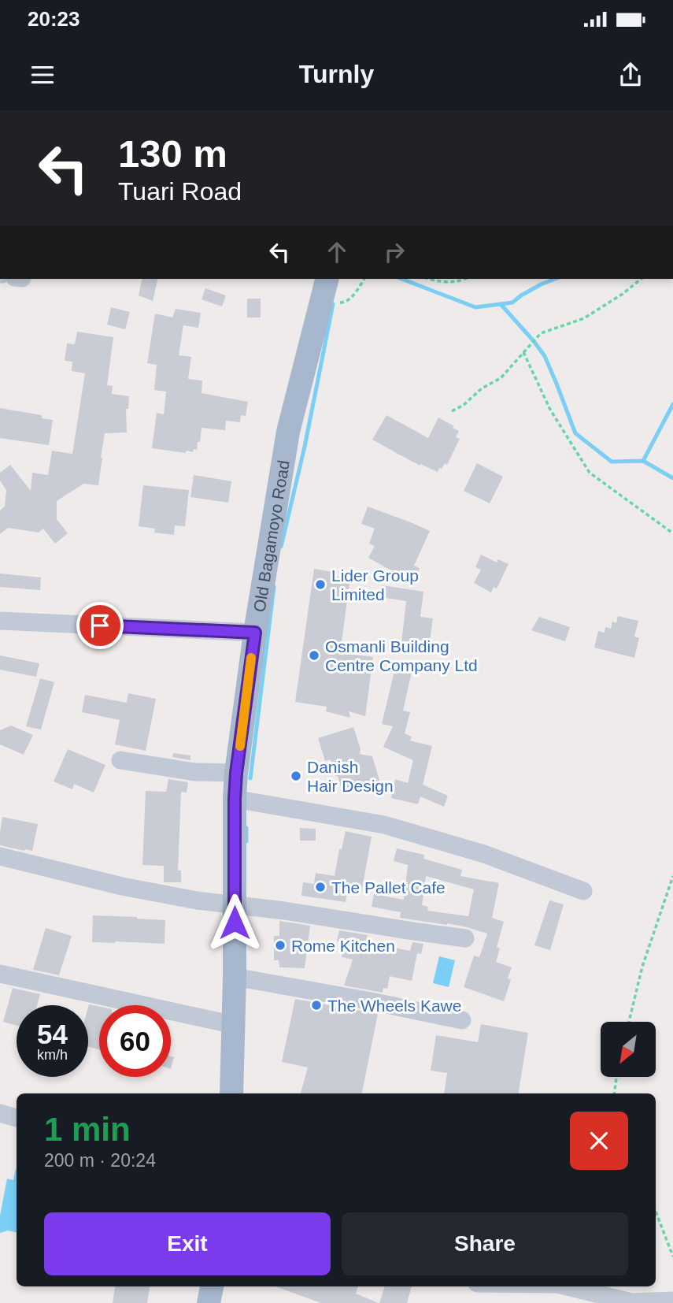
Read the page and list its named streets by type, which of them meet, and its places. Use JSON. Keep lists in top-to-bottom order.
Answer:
{
  "streets": {
    "main road": ["Old Bagamoyo Road"]
  },
  "places": [
    "Lider Group Limited",
    "Osmanli Building Centre Company Ltd",
    "Danish Hair Design",
    "The Pallet Cafe",
    "Rome Kitchen",
    "The Wheels Kawe"
  ],
  "north": "bottom left",
  "page": {
    "status": "20:23",
    "header": "Turnly",
    "turn": ["130 m", "Tuari Road"],
    "speed": "54 km/h",
    "limit": "60",
    "heading": ["1 min", "200 m · 20:24"],
    "buttons": ["Exit", "Share"]
  }
}
